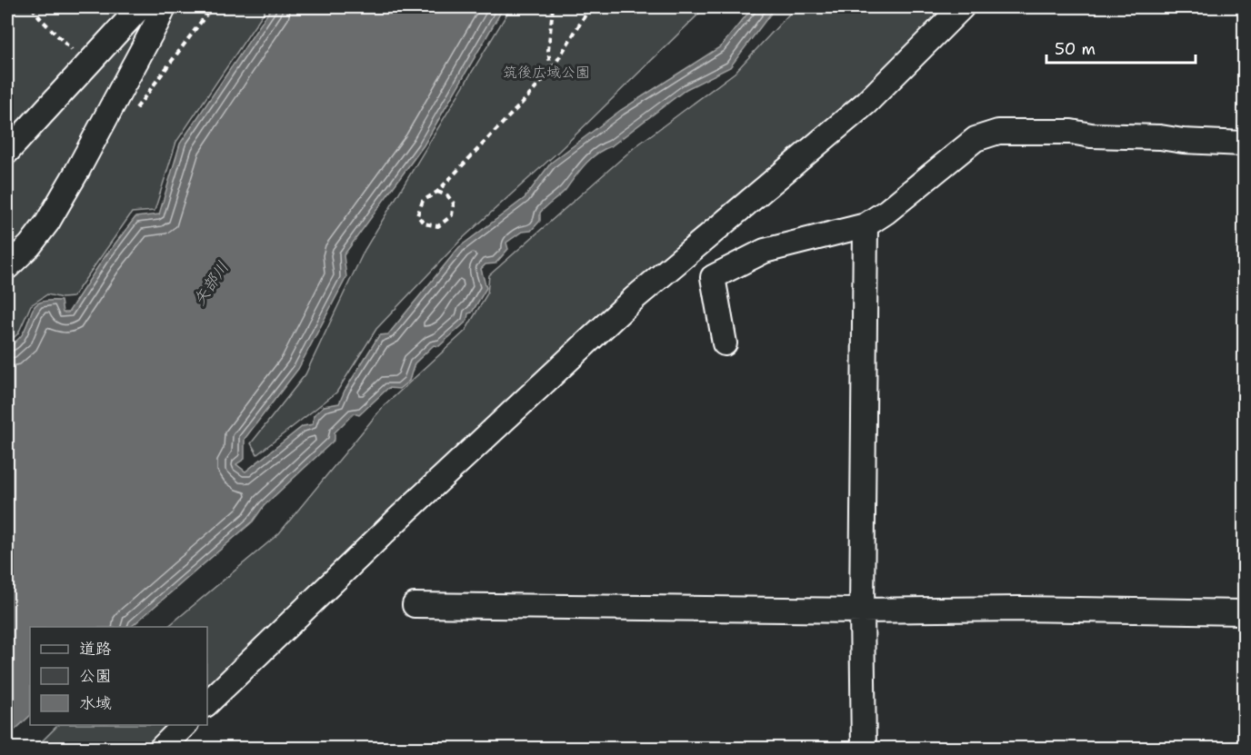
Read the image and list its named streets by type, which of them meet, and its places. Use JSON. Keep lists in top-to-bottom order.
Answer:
{
  "water": ["矢部川"],
  "parks": ["筑後広域公園"],
  "legend": ["道路", "公園", "水域"],
  "scale_bar": "50 m"
}
